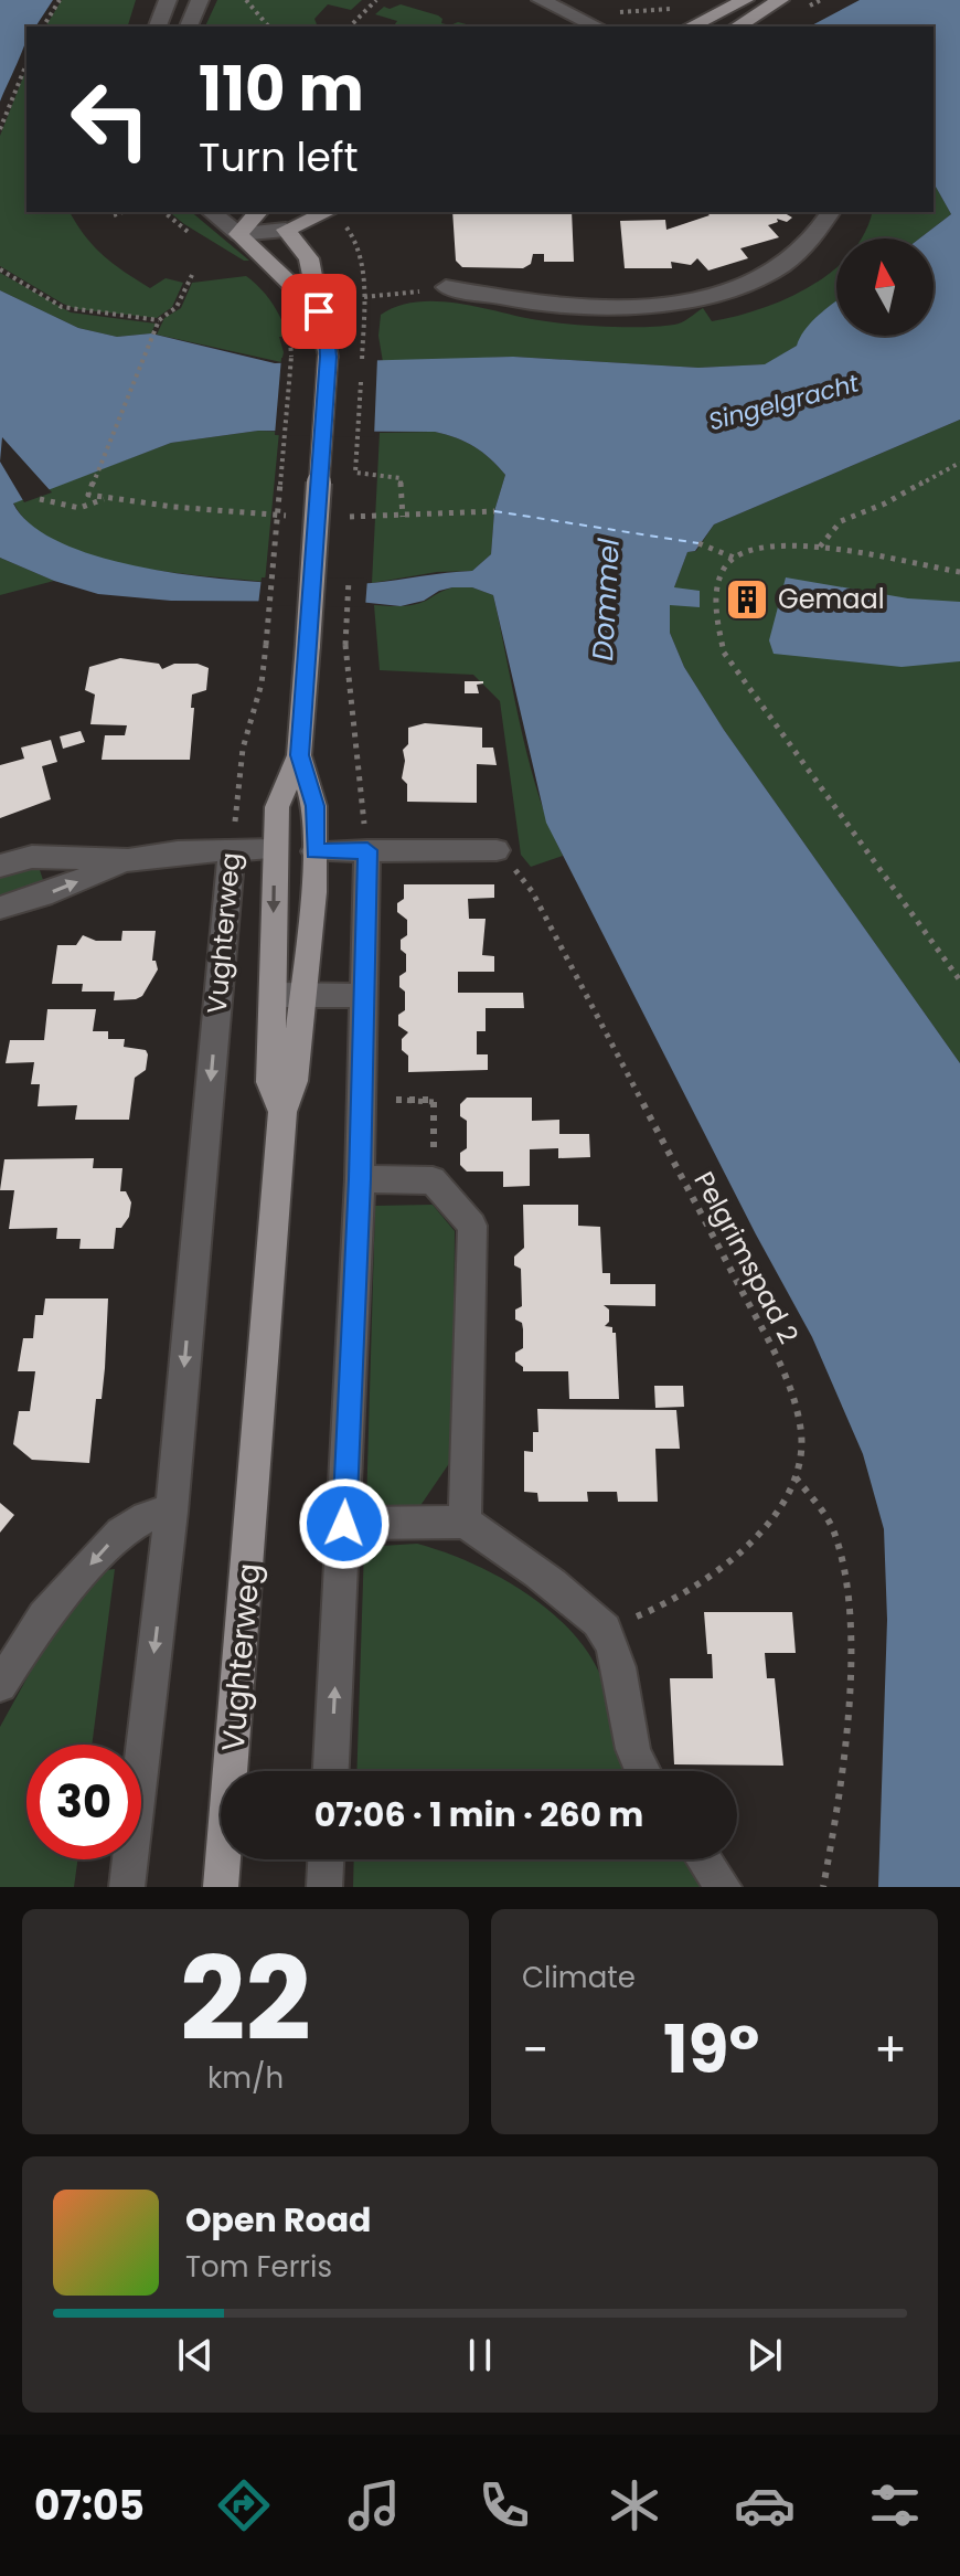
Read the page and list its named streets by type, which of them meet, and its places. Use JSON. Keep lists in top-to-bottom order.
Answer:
{
  "streets": {
    "main road": ["Vughterweg"],
    "path": ["Pelgrimspad 2"]
  },
  "water": ["Singelgracht", "Dommel"],
  "places": {
    "building": ["Gemaal"]
  },
  "north": "top",
  "page": {
    "turn": ["110 m", "Turn left"],
    "limit": "30",
    "trip": "07:06 · 1 min · 260 m",
    "tile": [
      ["22", "km/h"],
      "Climate"
    ],
    "heat": ["−", "19°", "+"],
    "song": ["Open Road", "Tom Ferris"],
    "tabs": "07:05"
  }
}
